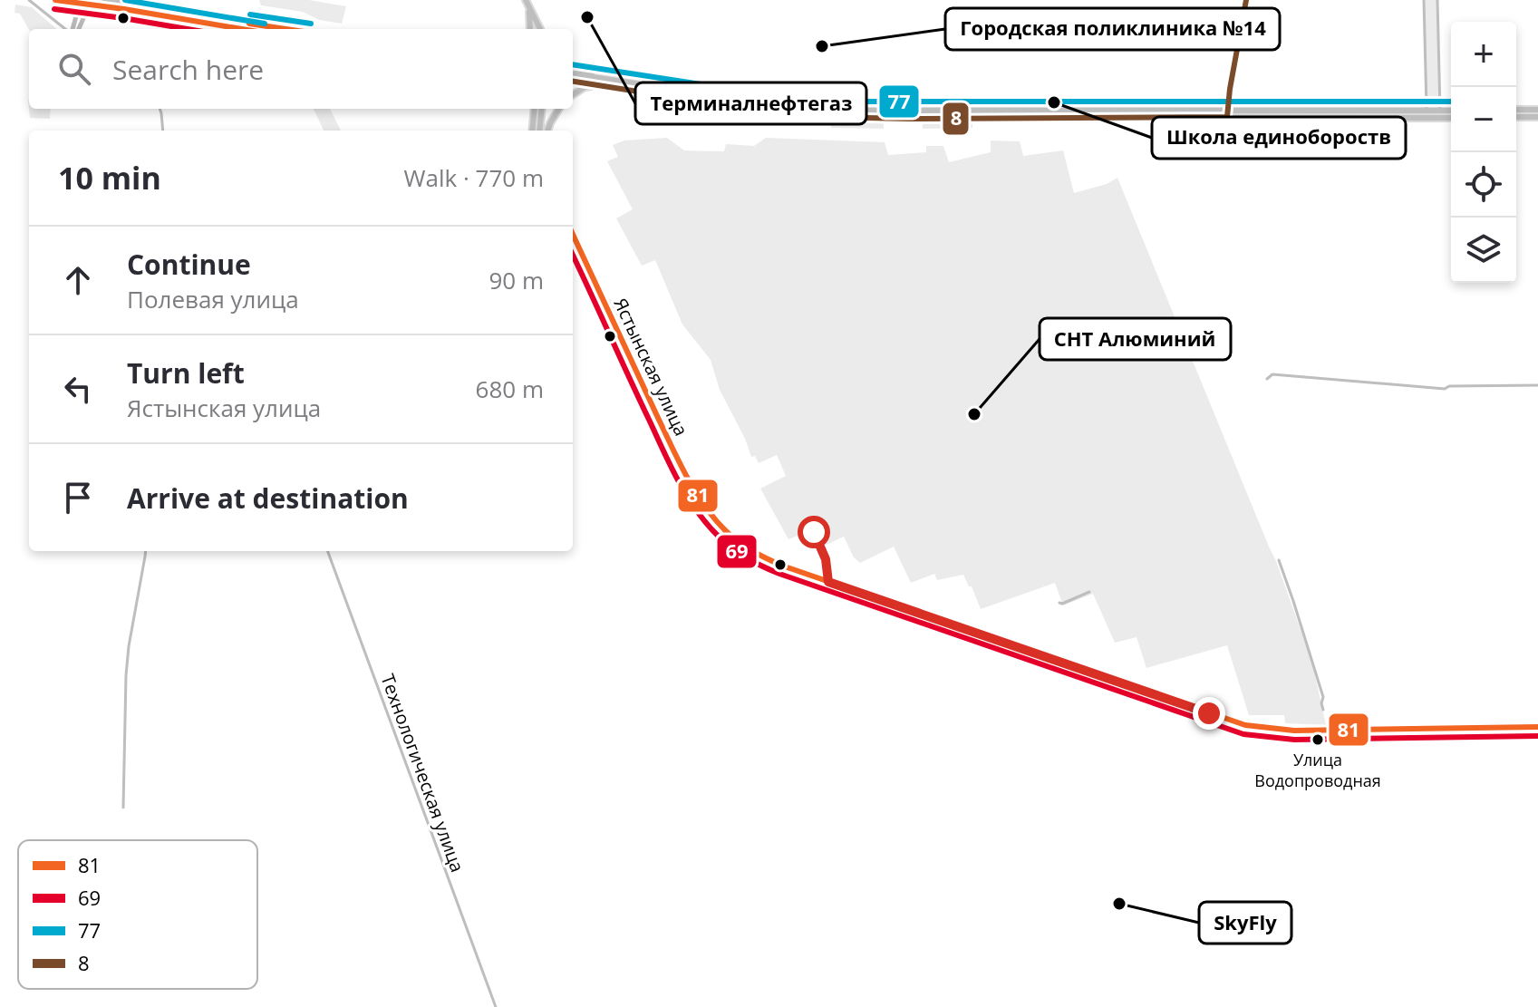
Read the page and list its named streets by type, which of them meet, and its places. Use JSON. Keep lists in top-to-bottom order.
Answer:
{
  "streets": {
    "main road": ["Ястынская улица"],
    "street": ["Технологическая улица"]
  },
  "places": [
    "Терминалнефтегаз",
    "Городская поликлиника №14",
    "Школа единобороств",
    "СНТ Алюминий",
    "Улица Водопроводная",
    "SkyFly"
  ],
  "lines": [
    "transit line 81",
    "transit line 77",
    "transit line 8",
    "transit line 69"
  ],
  "legend": [
    "81",
    "69",
    "77",
    "8"
  ],
  "page": {
    "map_buttons": ["+", "−"],
    "search": "Search here",
    "heading": ["10 min", "Walk · 770 m"],
    "list": [
      ["Continue", "Полевая улица", "90 m"],
      ["Turn left", "Ястынская улица", "680 m"],
      "Arrive at destination"
    ]
  }
}
